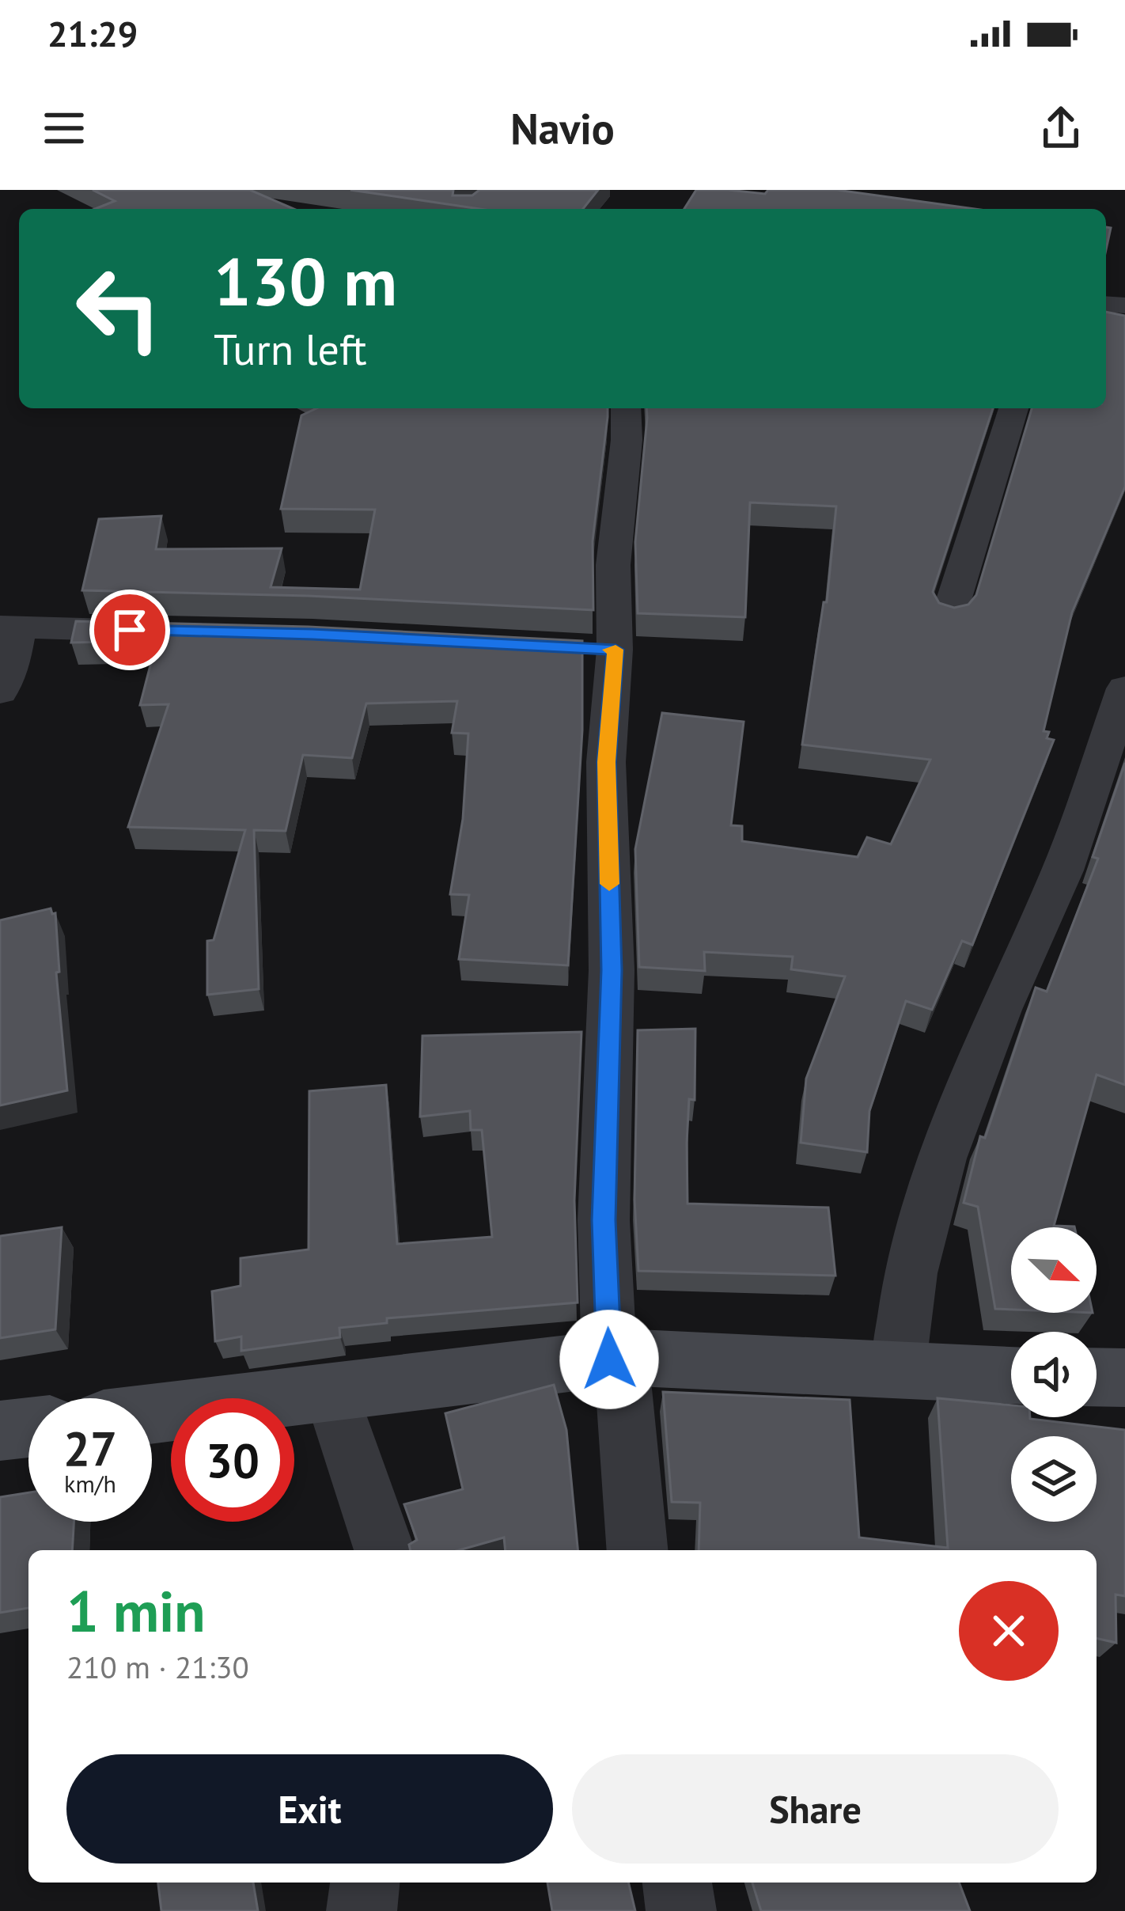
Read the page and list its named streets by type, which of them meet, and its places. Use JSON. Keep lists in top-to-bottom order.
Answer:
{
  "north": "bottom right",
  "page": {
    "status": "21:29",
    "header": "Navio",
    "turn": ["130 m", "Turn left"],
    "speed": "27 km/h",
    "limit": "30",
    "heading": ["1 min", "210 m · 21:30"],
    "buttons": ["Exit", "Share"]
  }
}
